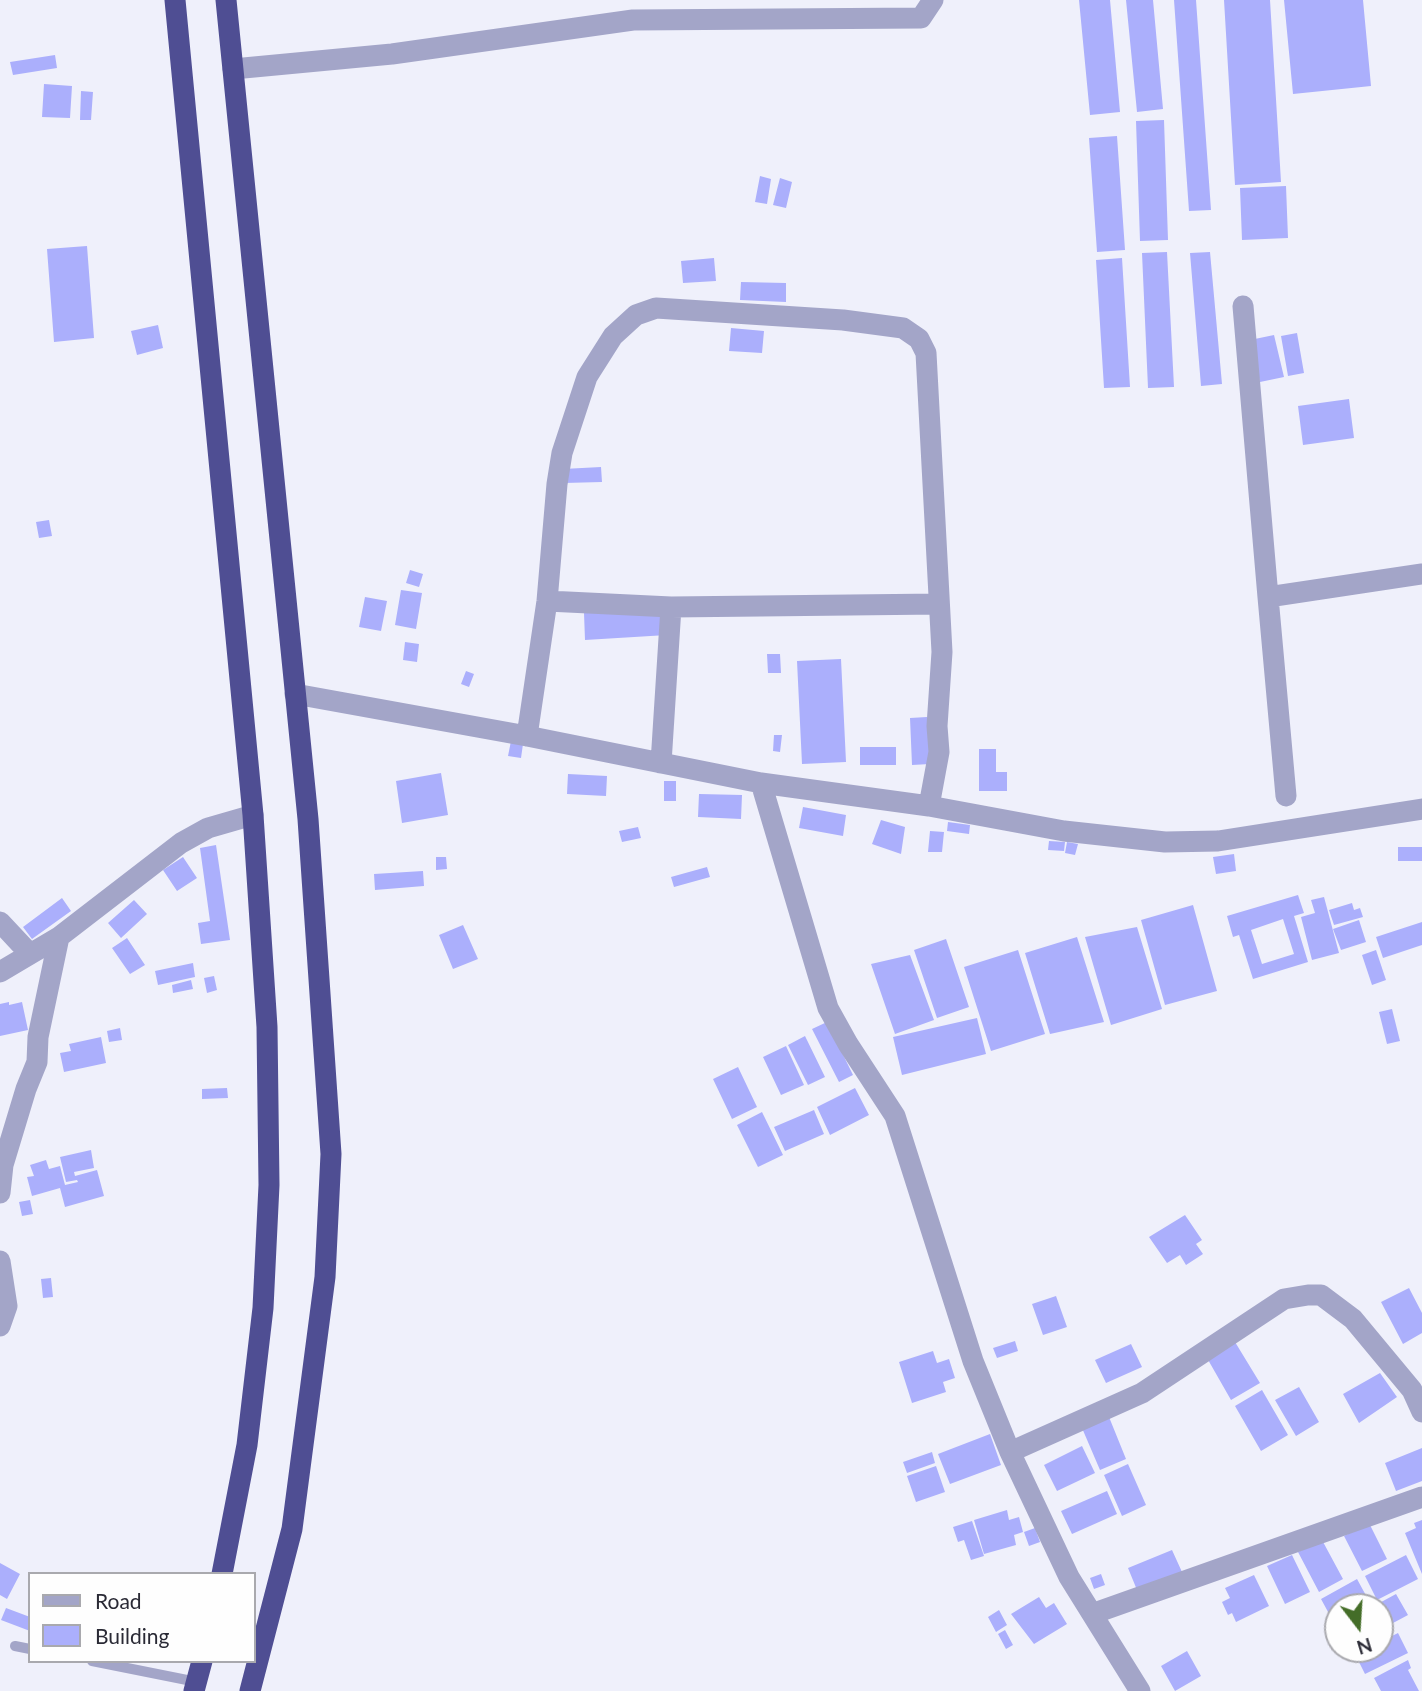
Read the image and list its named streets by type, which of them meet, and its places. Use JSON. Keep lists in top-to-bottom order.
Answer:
{
  "legend": ["Road", "Building"],
  "north": "bottom"
}
